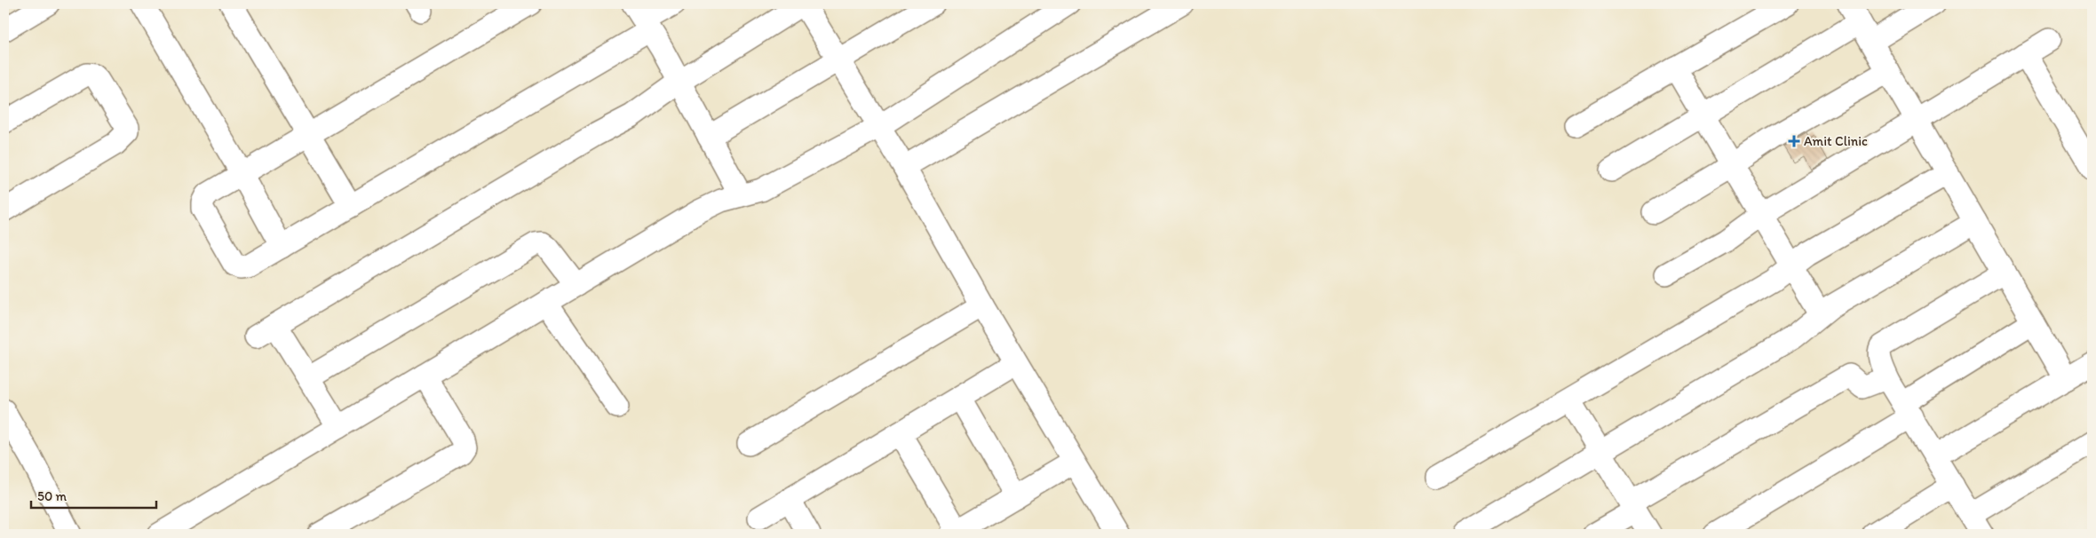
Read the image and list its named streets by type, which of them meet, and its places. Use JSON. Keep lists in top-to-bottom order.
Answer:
{
  "places": {
    "health": ["Amit Clinic"]
  },
  "scale_bar": "50 m"
}
